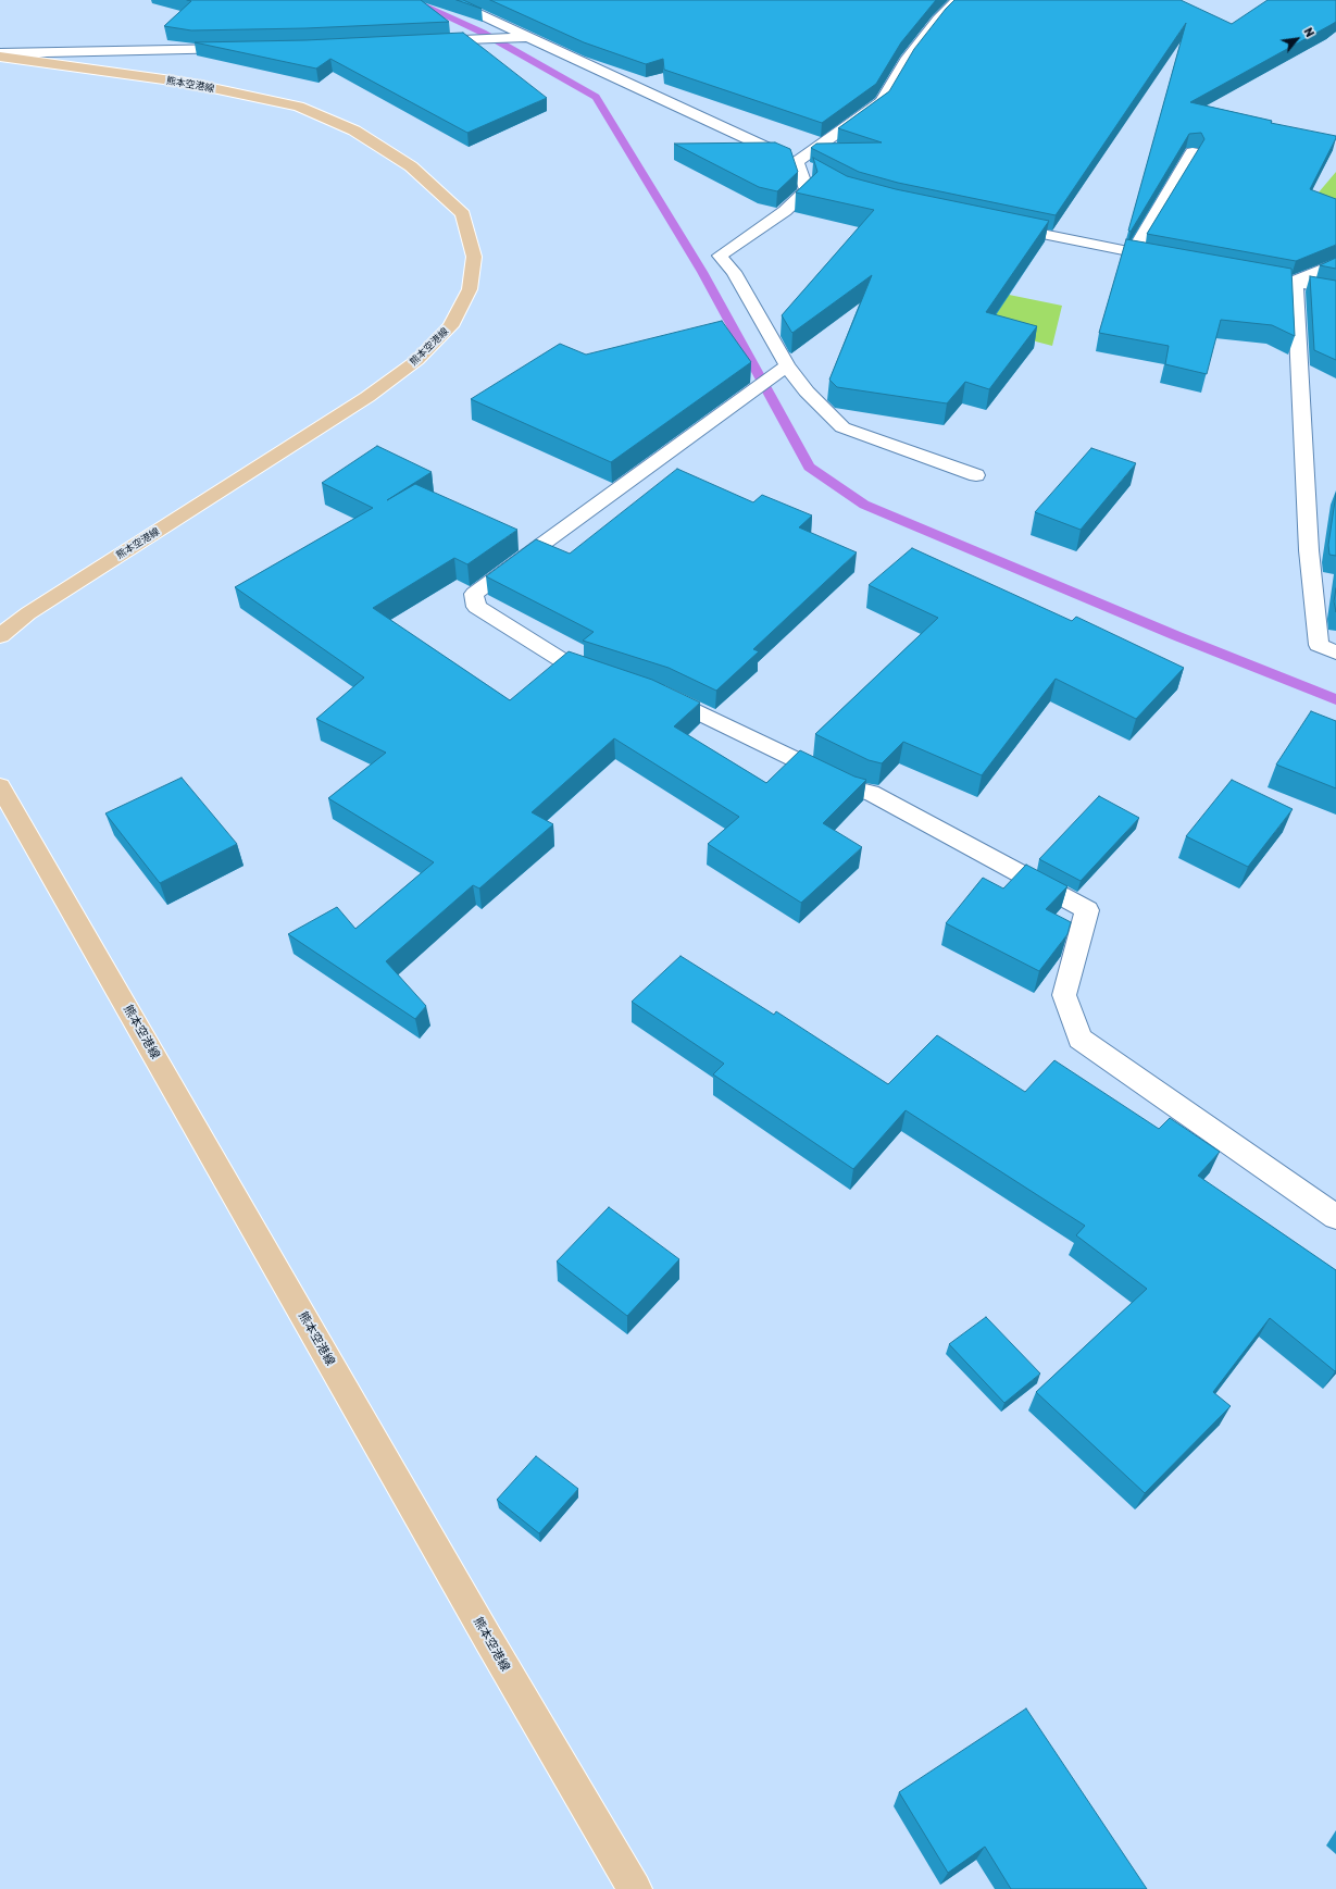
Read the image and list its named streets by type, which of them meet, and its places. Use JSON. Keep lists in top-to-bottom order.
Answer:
{
  "streets": {
    "main road": ["熊本空港線"]
  },
  "north": "top right"
}
